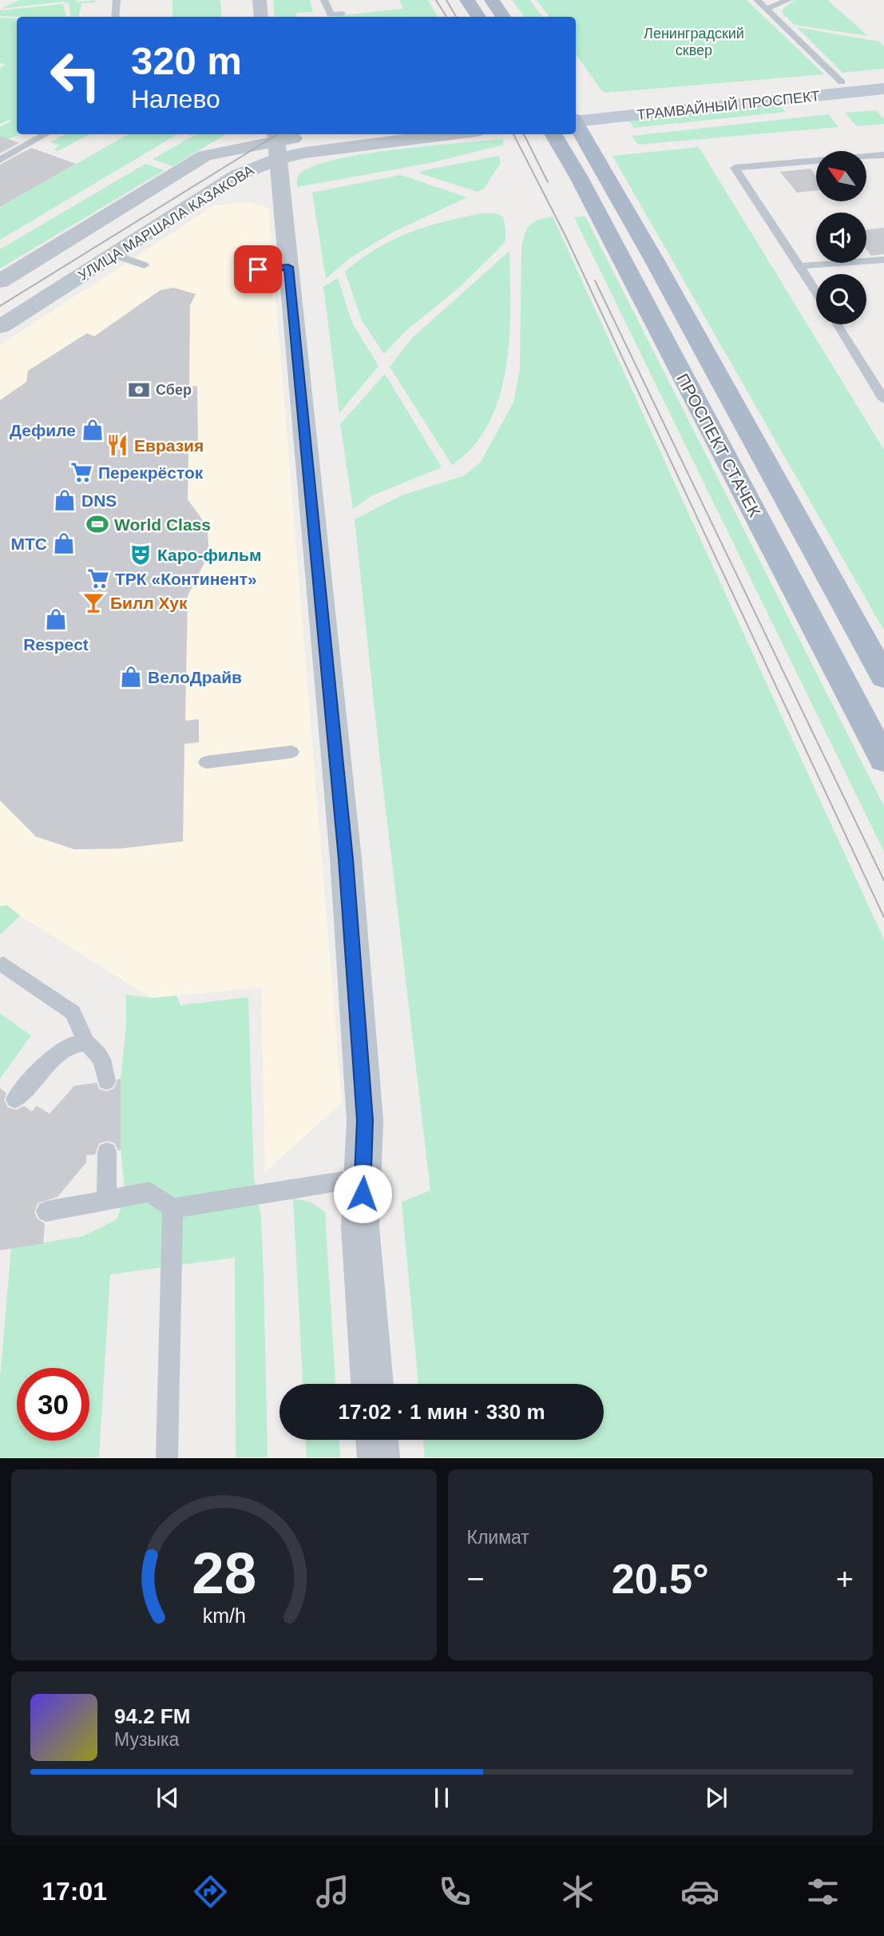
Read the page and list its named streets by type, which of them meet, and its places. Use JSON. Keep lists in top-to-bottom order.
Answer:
{
  "streets": {
    "main road": ["ТРАМВАЙНЫЙ ПРОСПЕКТ", "ПРОСПЕКТ СТАЧЕК"],
    "street": ["УЛИЦА МАРШАЛА КАЗАКОВА"]
  },
  "parks": ["Ленинградский сквер"],
  "places": {
    "bank": ["Сбер"],
    "shop": [
      "Дефиле",
      "DNS",
      "МТС",
      "Respect",
      "ВелоДрайв"
    ],
    "restaurant": ["Евразия"],
    "supermarket": ["Перекрёсток", "ТРК «Континент»"],
    "sports": ["World Class"],
    "theatre": ["Каро-фильм"],
    "bar": ["Билл Хук"]
  },
  "north": "top left",
  "page": {
    "turn": ["320 m", "Налево"],
    "limit": "30",
    "trip": "17:02 · 1 мин · 330 m",
    "tile": "Климат",
    "heat": ["−", "20.5°", "+"],
    "song": ["94.2 FM", "Музыка"],
    "tabs": "17:01",
    "gauge": ["28", "km/h"]
  }
}
